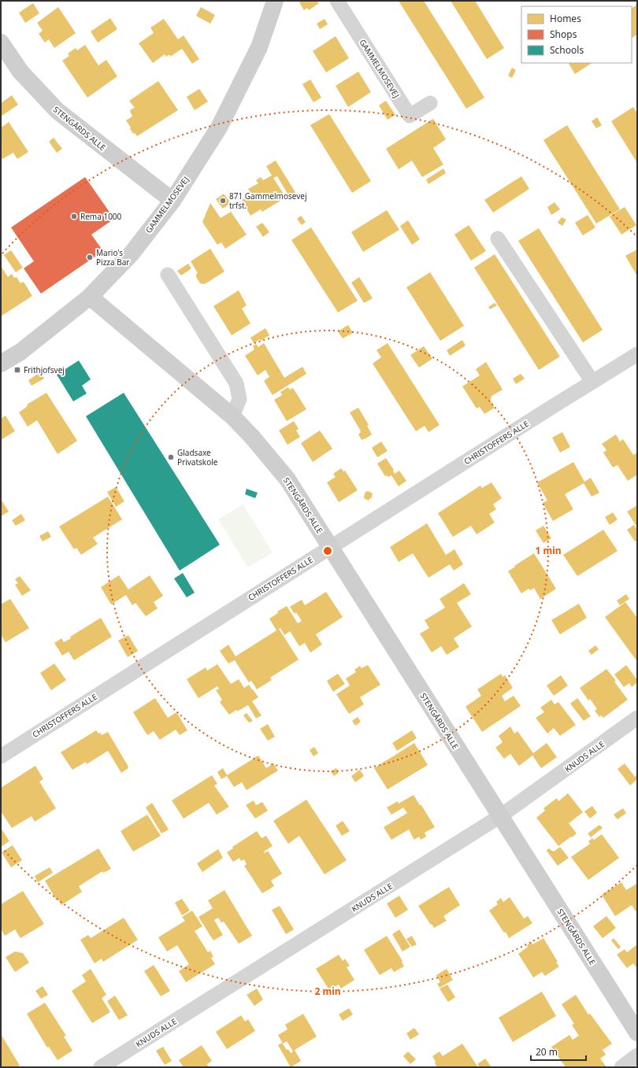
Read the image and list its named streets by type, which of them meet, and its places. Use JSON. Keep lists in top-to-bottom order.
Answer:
{
  "streets": {
    "street": [
      "GAMMELMOSEVEJ",
      "STENGÅRDS ALLE",
      "CHRISTOFFERS ALLE",
      "KNUDS ALLE"
    ]
  },
  "crossings": [
    ["GAMMELMOSEVEJ", "STENGÅRDS ALLE"],
    ["STENGÅRDS ALLE", "CHRISTOFFERS ALLE"],
    ["STENGÅRDS ALLE", "KNUDS ALLE"]
  ],
  "places": {
    "other": [
      "871 Gammelmosevej trfst.",
      "Rema 1000",
      "Mario's Pizza Bar",
      "Gladsaxe Privatskole"
    ],
    "transit": ["Frithjofsvej"]
  },
  "legend": ["Homes", "Shops", "Schools"],
  "scale_bar": "20 m",
  "rings": ["1 min", "2 min"]
}
